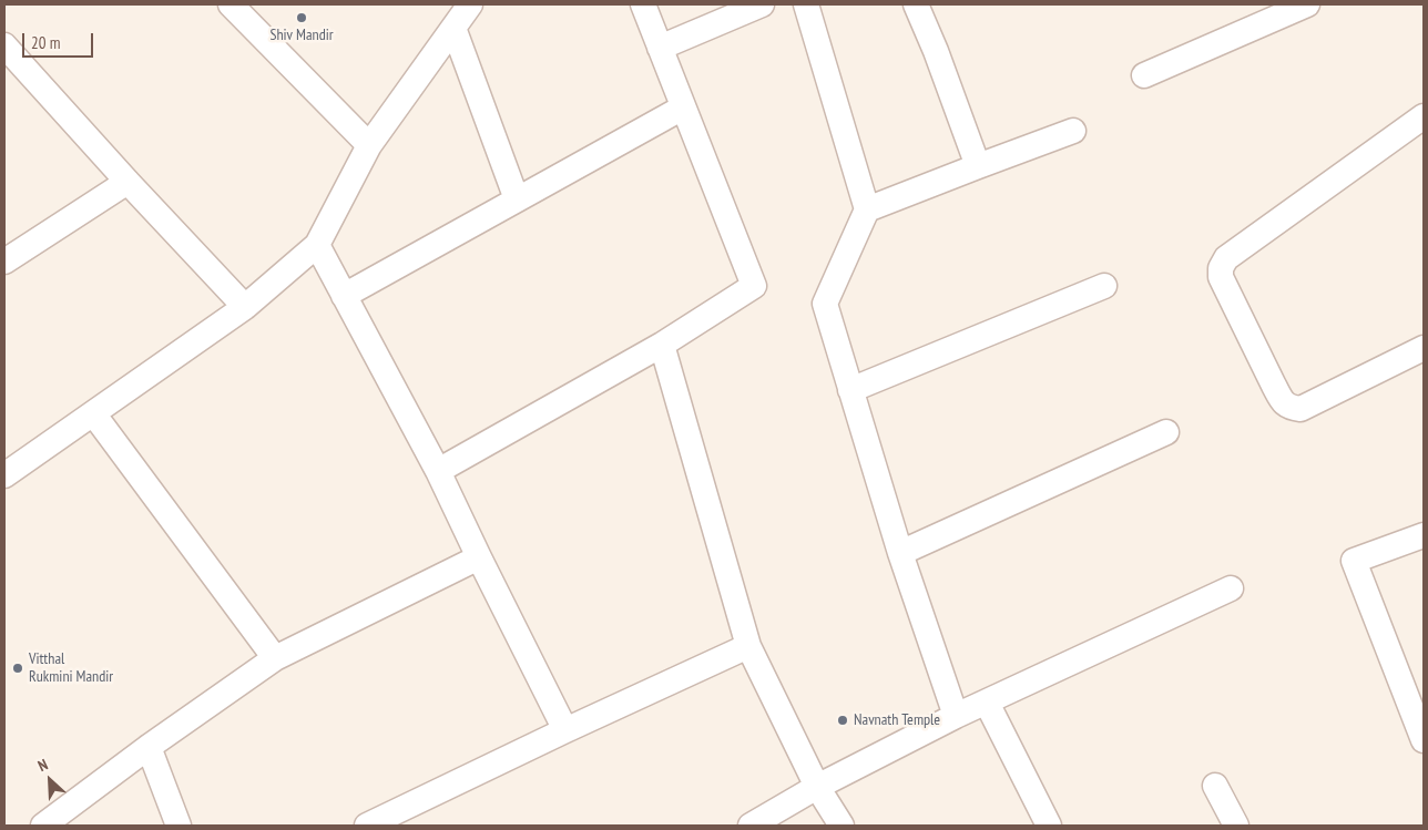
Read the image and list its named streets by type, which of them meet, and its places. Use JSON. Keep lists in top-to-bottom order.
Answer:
{
  "places": ["Shiv Mandir", "Vitthal Rukmini Mandir", "Navnath Temple"],
  "scale_bar": "20 m",
  "north": "top left"
}
